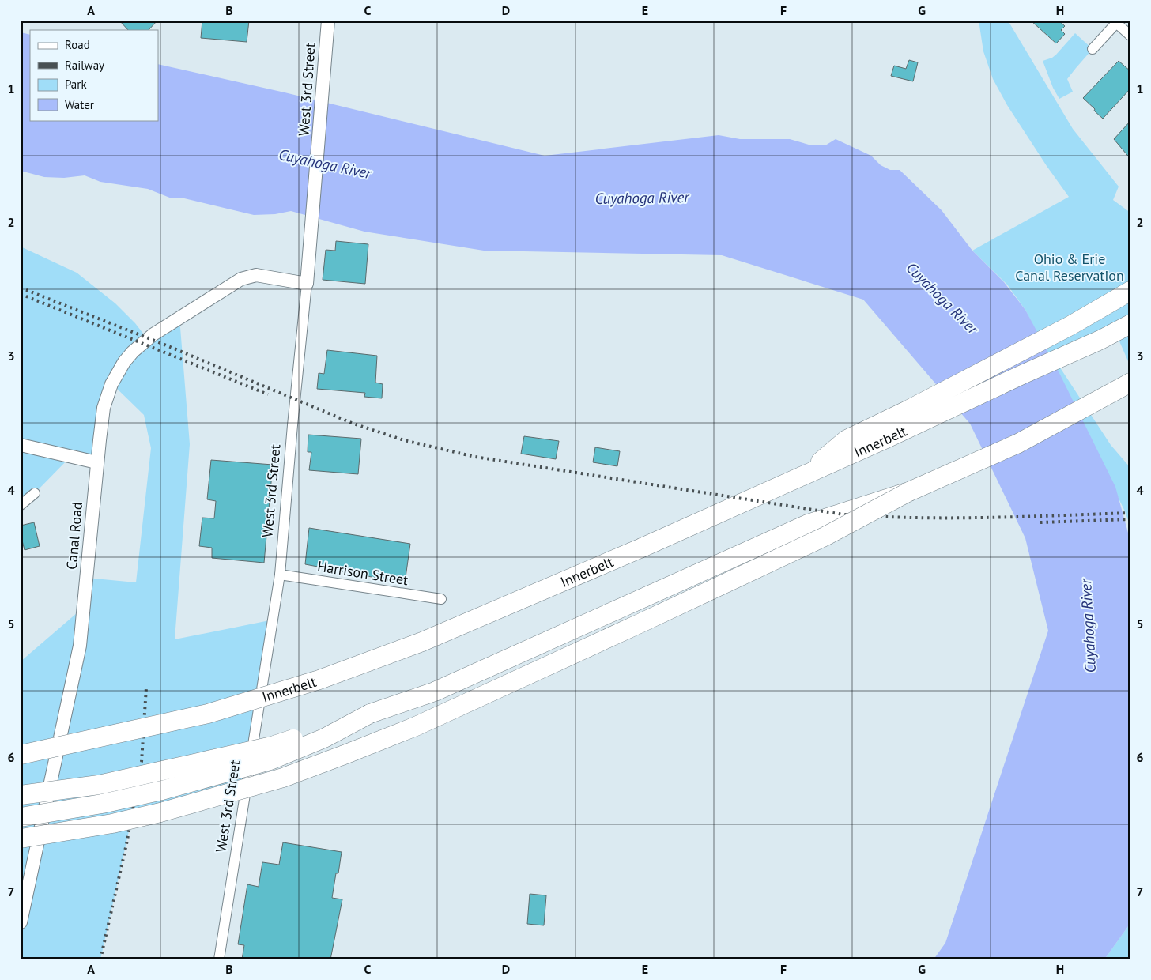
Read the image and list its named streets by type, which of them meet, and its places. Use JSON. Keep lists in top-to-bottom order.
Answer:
{
  "streets": {
    "highway": ["Innerbelt"],
    "street": ["West 3rd Street", "Canal Road", "Harrison Street"]
  },
  "crossings": [
    ["West 3rd Street", "Canal Road"],
    ["West 3rd Street", "Harrison Street"]
  ],
  "water": ["Cuyahoga River"],
  "parks": ["Ohio & Erie Canal Reservation"],
  "legend": [
    "Road",
    "Railway",
    "Park",
    "Water"
  ],
  "grid": {
    "columns": [
      "A",
      "B",
      "C",
      "D",
      "E",
      "F",
      "G",
      "H"
    ],
    "rows": [
      "1",
      "2",
      "3",
      "4",
      "5",
      "6",
      "7"
    ]
  }
}
